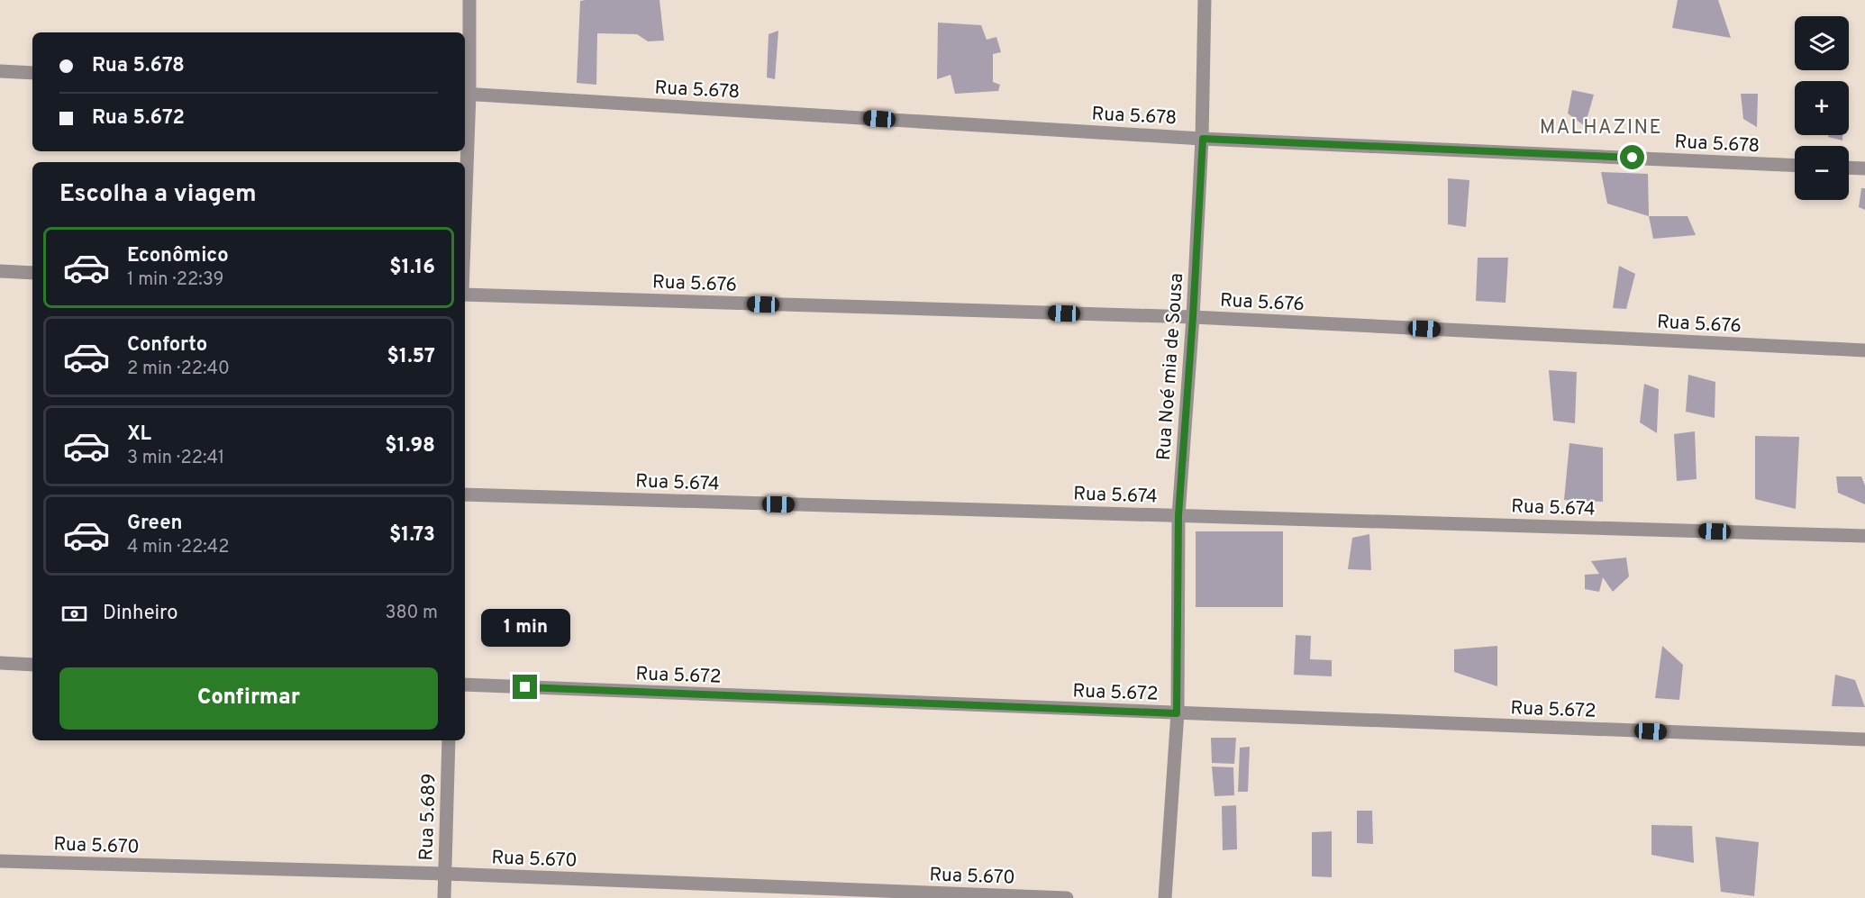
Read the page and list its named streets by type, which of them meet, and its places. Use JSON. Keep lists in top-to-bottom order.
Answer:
{
  "streets": {
    "street": [
      "Rua 5.678",
      "Rua 5.676",
      "Rua Noé mia de Sousa",
      "Rua 5.674",
      "Rua 5.672",
      "Rua 5.689",
      "Rua 5.670"
    ]
  },
  "crossings": [
    ["Rua 5.678", "Rua Noé mia de Sousa"],
    ["Rua 5.676", "Rua Noé mia de Sousa"],
    ["Rua Noé mia de Sousa", "Rua 5.674"],
    ["Rua Noé mia de Sousa", "Rua 5.672"],
    ["Rua 5.689", "Rua 5.670"]
  ],
  "districts": ["MALHAZINE"],
  "page": {
    "map_buttons": ["+", "−"],
    "banner": ["Rua 5.678", "Rua 5.672"],
    "heading": "Escolha a viagem",
    "list": [
      {
        "name": "Econômico",
        "note": "1 min · 22:39",
        "value": "$1.16"
      },
      {
        "name": "Conforto",
        "note": "2 min · 22:40",
        "value": "$1.57"
      },
      {
        "name": "XL",
        "note": "3 min · 22:41",
        "value": "$1.98"
      },
      {
        "name": "Green",
        "note": "4 min · 22:42",
        "value": "$1.73"
      }
    ],
    "pay": ["Dinheiro", "380 m"],
    "bubble": "1 min",
    "buttons": "Confirmar"
  }
}
